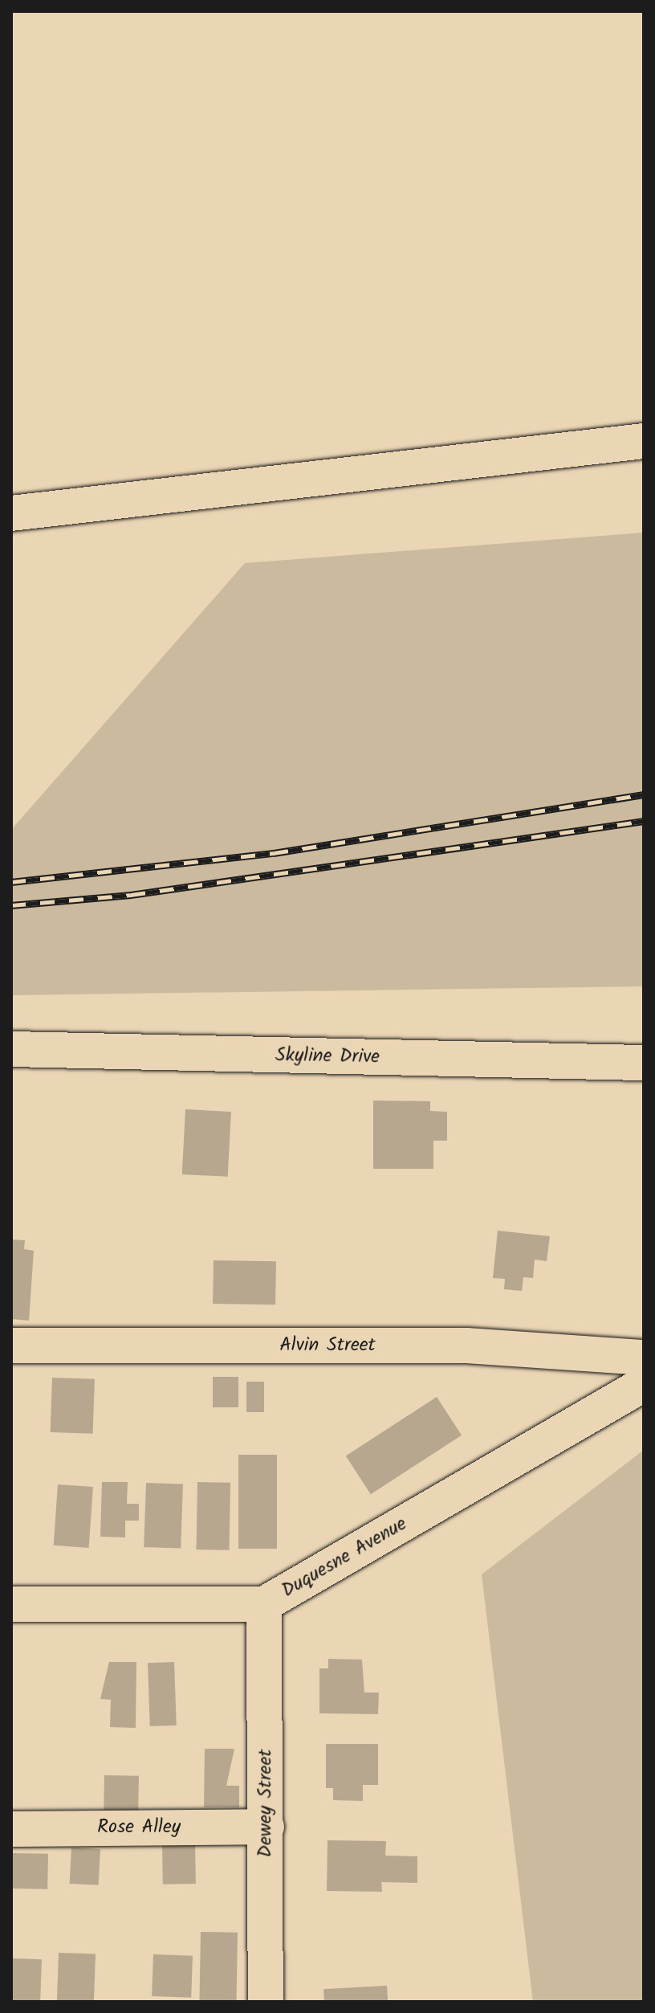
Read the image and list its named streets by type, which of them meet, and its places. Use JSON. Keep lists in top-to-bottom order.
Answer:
{
  "streets": {
    "street": [
      "Skyline Drive",
      "Alvin Street",
      "Duquesne Avenue",
      "Dewey Street",
      "Rose Alley"
    ]
  },
  "crossings": [
    ["Duquesne Avenue", "Dewey Street"],
    ["Dewey Street", "Rose Alley"]
  ]
}
